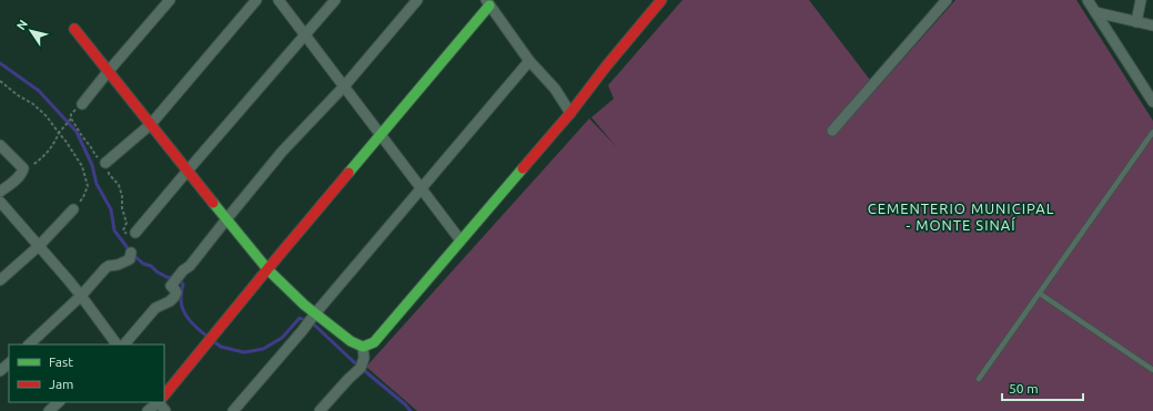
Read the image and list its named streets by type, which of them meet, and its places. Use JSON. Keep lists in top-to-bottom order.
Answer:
{
  "districts": ["CEMENTERIO MUNICIPAL - MONTE SINAÍ"],
  "legend": ["Fast", "Jam"],
  "scale_bar": "50 m",
  "north": "top left"
}
